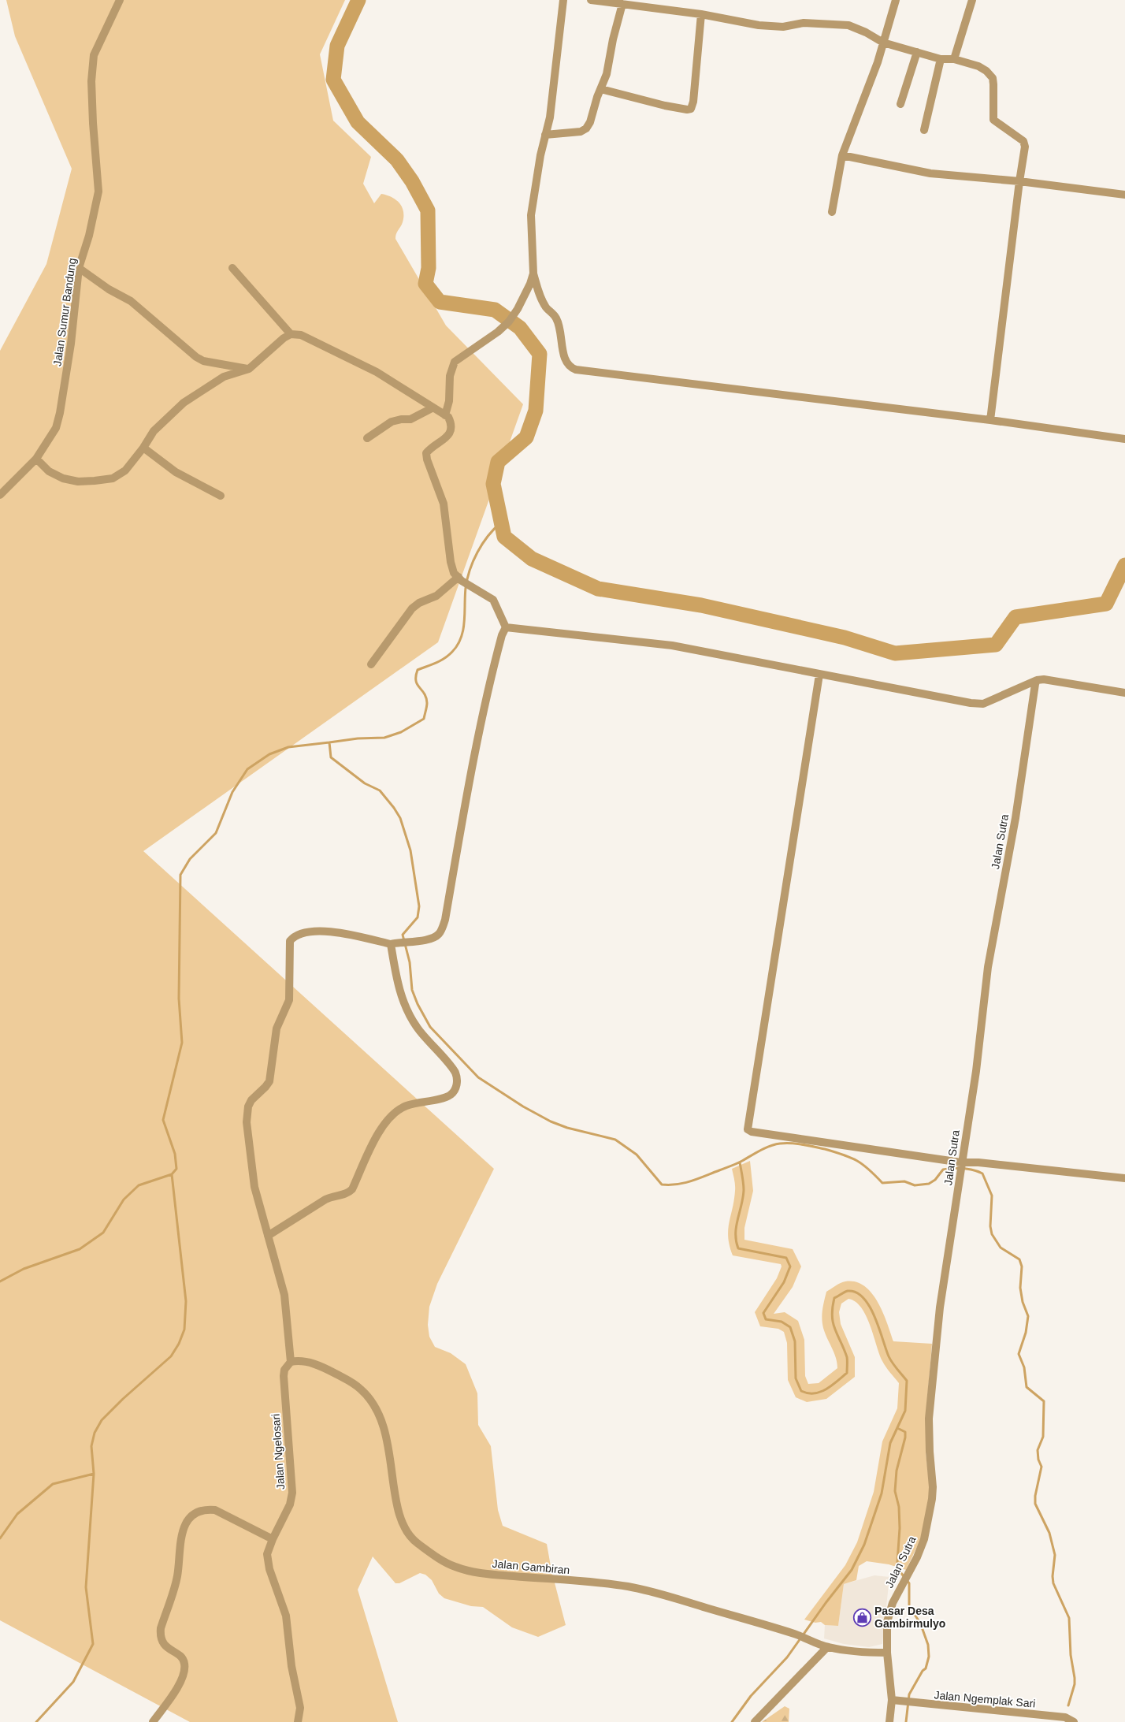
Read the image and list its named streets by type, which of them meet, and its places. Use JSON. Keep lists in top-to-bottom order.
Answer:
{
  "streets": {
    "street": [
      "Jalan Sumur Bandung",
      "Jalan Sutra",
      "Jalan Ngelosari",
      "Jalan Gambiran",
      "Jalan Ngemplak Sari"
    ]
  },
  "crossings": [
    ["Jalan Sutra", "Jalan Gambiran"],
    ["Jalan Sutra", "Jalan Ngemplak Sari"],
    ["Jalan Ngelosari", "Jalan Gambiran"]
  ],
  "places": {
    "shop": ["Pasar Desa Gambirmulyo"]
  }
}
